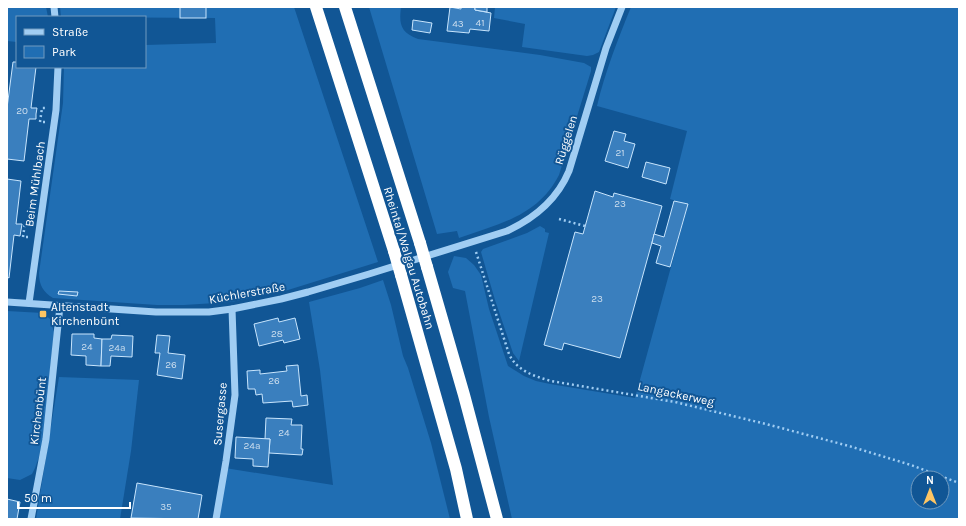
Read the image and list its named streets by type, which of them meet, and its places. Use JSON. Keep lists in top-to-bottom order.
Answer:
{
  "streets": {
    "highway": ["Rheintal/Walgau Autobahn"],
    "street": [
      "Rüggelen",
      "Beim Mühlbach",
      "Küchlerstraße",
      "Kirchenbünt",
      "Susergasse"
    ],
    "path": ["Langackerweg"]
  },
  "crossings": [
    ["Rüggelen", "Küchlerstraße"],
    ["Beim Mühlbach", "Küchlerstraße"],
    ["Küchlerstraße", "Langackerweg"],
    ["Küchlerstraße", "Kirchenbünt"],
    ["Küchlerstraße", "Susergasse"]
  ],
  "places": {
    "transit": ["Altenstadt Kirchenbünt"]
  },
  "house_numbers": [
    "41",
    "43",
    "20",
    "21",
    "23",
    "23",
    "28",
    "24",
    "24a",
    "26",
    "26",
    "24",
    "24a",
    "35"
  ],
  "legend": ["Straße", "Park"],
  "scale_bar": "50 m",
  "north": "top"
}
